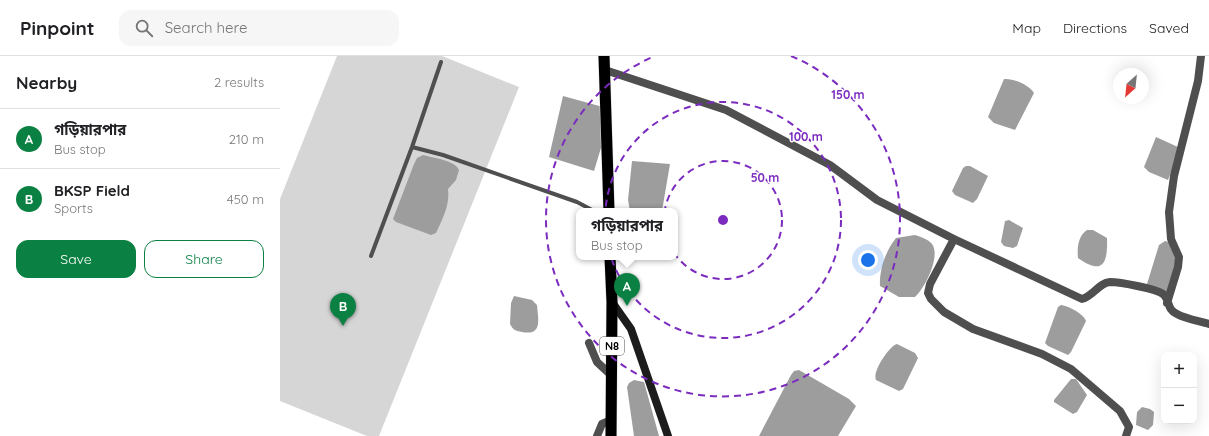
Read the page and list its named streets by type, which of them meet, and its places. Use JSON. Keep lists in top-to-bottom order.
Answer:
{
  "streets": {
    "highway": ["N8"]
  },
  "north": "bottom left",
  "page": {
    "header": "Pinpoint",
    "search": "Search here",
    "nav": ["Map", "Directions", "Saved"],
    "heading": ["Nearby", "2 results"],
    "list": [
      {
        "mark": "A",
        "name": "গড়িয়ারপার",
        "note": "Bus stop",
        "value": "210 m"
      },
      {
        "mark": "B",
        "name": "BKSP Field",
        "note": "Sports",
        "value": "450 m"
      }
    ],
    "popup": ["গড়িয়ারপার", "Bus stop"],
    "buttons": ["Save", "Share"],
    "pins": ["A", "B"],
    "map_buttons": ["+", "−"]
  },
  "rings": ["150 m", "100 m", "50 m"]
}
